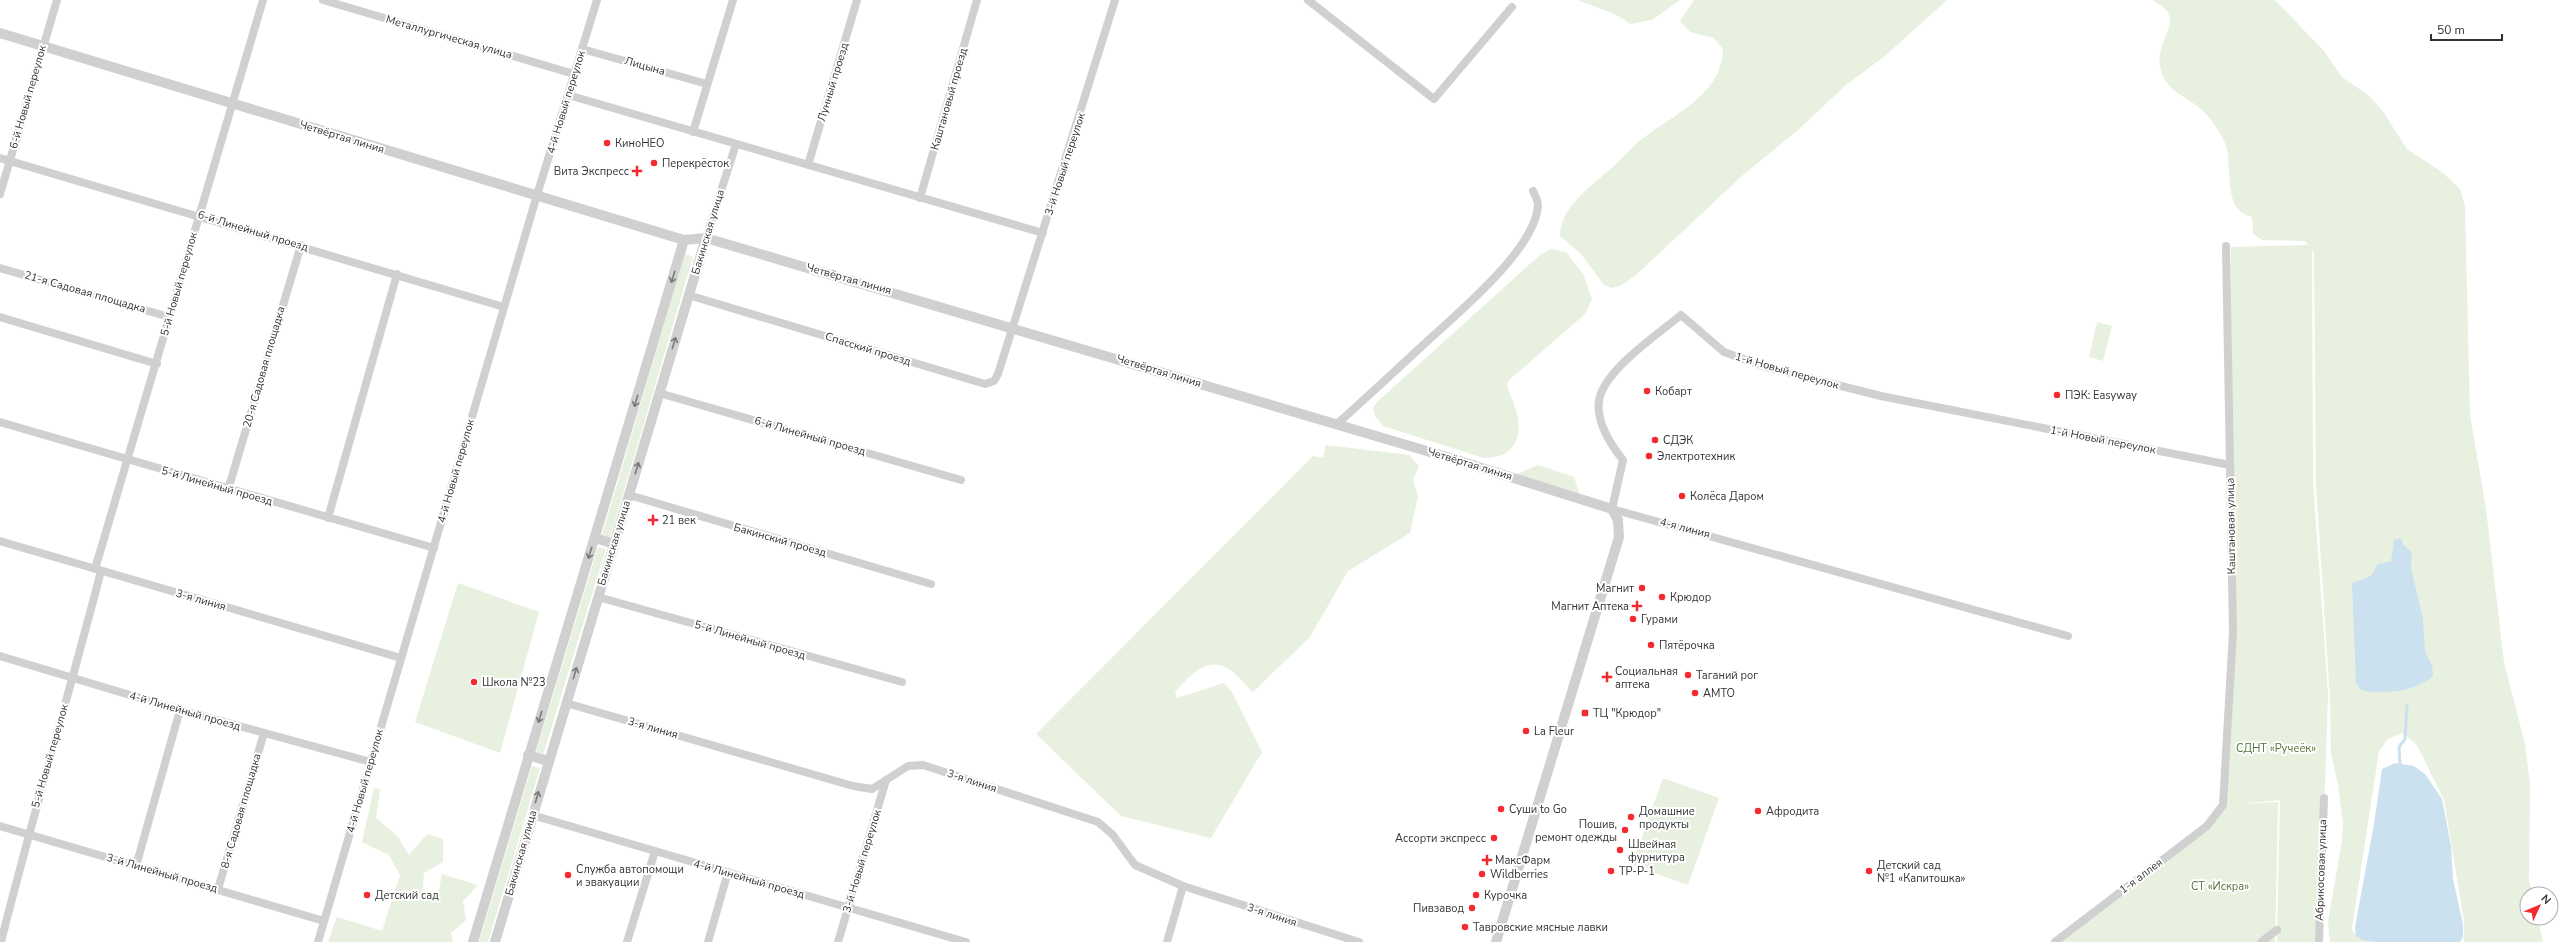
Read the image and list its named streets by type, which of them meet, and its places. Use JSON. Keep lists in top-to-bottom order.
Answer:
{
  "streets": {
    "street": [
      "Металлургическая улица",
      "Лицына",
      "Лунный проезд",
      "6-й Новый переулок",
      "Каштановый проезд",
      "4-й Новый переулок",
      "Четвёртая линия",
      "3-й Новый переулок",
      "6-й Линейный проезд",
      "Бакинская улица",
      "5-й Новый переулок",
      "21-я Садовая площадка",
      "Спасский проезд",
      "20-я Садовая площадка",
      "1-й Новый переулок",
      "5-й Линейный проезд",
      "Каштановая улица",
      "4-я линия",
      "Бакинский проезд",
      "3-я линия",
      "4-й Линейный проезд",
      "8-я Садовая площадка",
      "Абрикосовая улица",
      "3-й Линейный проезд",
      "1-я аллея"
    ]
  },
  "crossings": [
    ["Металлургическая улица", "4-й Новый переулок"],
    ["Лицына", "4-й Новый переулок"],
    ["6-й Новый переулок", "Четвёртая линия"],
    ["6-й Новый переулок", "6-й Линейный проезд"],
    ["4-й Новый переулок", "Четвёртая линия"],
    ["4-й Новый переулок", "6-й Линейный проезд"],
    ["4-й Новый переулок", "5-й Линейный проезд"],
    ["4-й Новый переулок", "3-я линия"],
    ["4-й Новый переулок", "4-й Линейный проезд"],
    ["4-й Новый переулок", "3-й Линейный проезд"],
    ["Четвёртая линия", "3-й Новый переулок"],
    ["Четвёртая линия", "Бакинская улица"],
    ["Четвёртая линия", "5-й Новый переулок"],
    ["Четвёртая линия", "Спасский проезд"],
    ["Четвёртая линия", "1-й Новый переулок"],
    ["Четвёртая линия", "4-я линия"],
    ["3-й Новый переулок", "Спасский проезд"],
    ["3-й Новый переулок", "3-я линия"],
    ["3-й Новый переулок", "4-й Линейный проезд"],
    ["6-й Линейный проезд", "Бакинская улица"],
    ["6-й Линейный проезд", "5-й Новый переулок"],
    ["6-й Линейный проезд", "20-я Садовая площадка"],
    ["Бакинская улица", "Спасский проезд"],
    ["Бакинская улица", "5-й Линейный проезд"],
    ["Бакинская улица", "Бакинский проезд"],
    ["Бакинская улица", "3-я линия"],
    ["Бакинская улица", "4-й Линейный проезд"],
    ["5-й Новый переулок", "21-я Садовая площадка"],
    ["5-й Новый переулок", "5-й Линейный проезд"],
    ["5-й Новый переулок", "3-я линия"],
    ["5-й Новый переулок", "4-й Линейный проезд"],
    ["5-й Новый переулок", "3-й Линейный проезд"],
    ["20-я Садовая площадка", "5-й Линейный проезд"],
    ["1-й Новый переулок", "Каштановая улица"],
    ["1-й Новый переулок", "4-я линия"],
    ["Каштановая улица", "1-я аллея"],
    ["4-й Линейный проезд", "8-я Садовая площадка"],
    ["8-я Садовая площадка", "3-й Линейный проезд"]
  ],
  "parks": ["СДНТ «Ручеёк»", "СТ «Искра»"],
  "places": {
    "other": [
      "КиноНЕО",
      "Перекрёсток",
      "Кобарт",
      "ПЭК: Easyway",
      "СДЭК",
      "Электротехник",
      "Колёса Даром",
      "Магнит",
      "Крюдор",
      "Гурами",
      "Пятёрочка",
      "Таганий рог",
      "Школа №23",
      "АМТО",
      "La Fleur",
      "Суши to Go",
      "Афродита",
      "Домашние продукты",
      "Пошив, ремонт одежды",
      "Ассорти экспресс",
      "Швейная фурнитура",
      "ТР-Р-1",
      "Детский сад №1 «Капитошка»",
      "Wildberries",
      "Служба автопомощи и эвакуации",
      "Детский сад",
      "Курочка",
      "Пивзавод",
      "Тавровские мясные лавки"
    ],
    "health": [
      "Вита Экспресс",
      "21 век",
      "Магнит Аптека",
      "Социальная аптека",
      "МаксФарм"
    ],
    "transit": ["ТЦ \"Крюдор\""]
  },
  "scale_bar": "50 m",
  "north": "top right"
}
